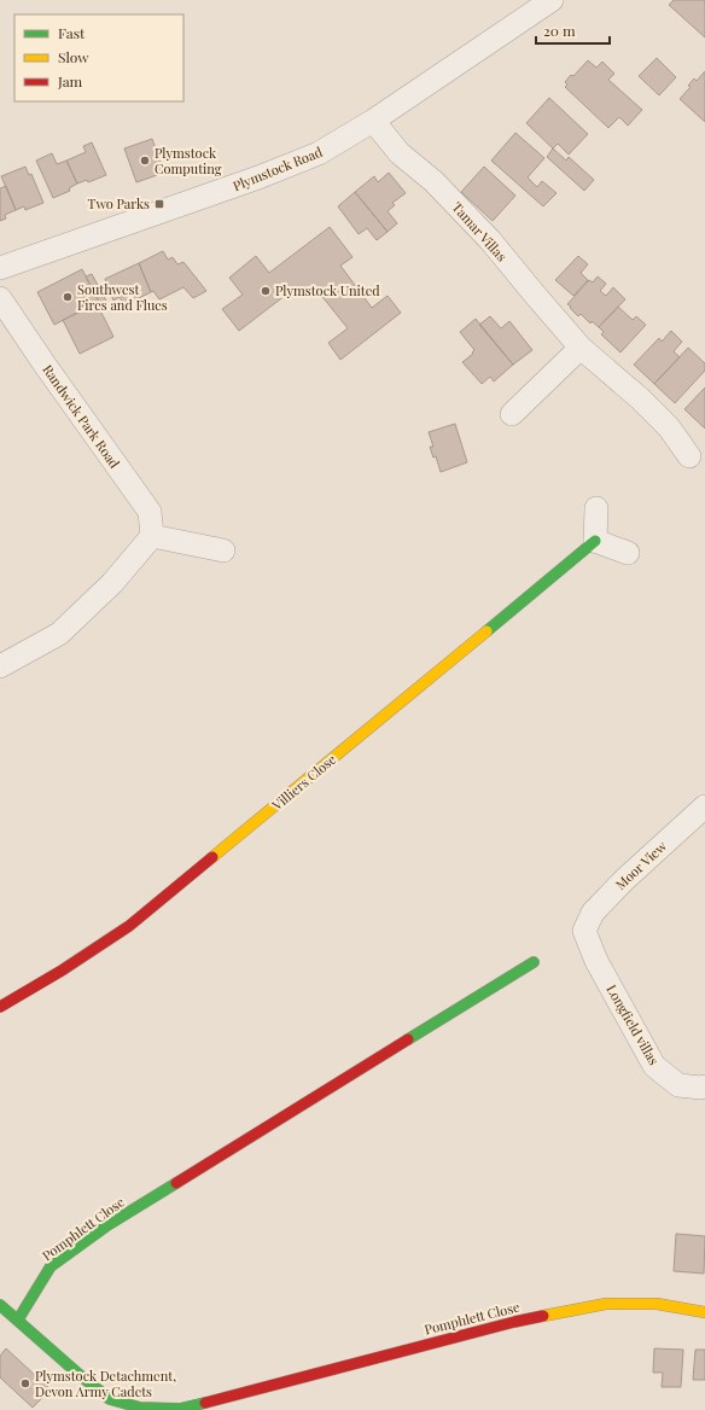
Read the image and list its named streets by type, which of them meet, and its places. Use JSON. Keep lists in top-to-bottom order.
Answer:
{
  "streets": {
    "street": [
      "Plymstock Road",
      "Tamar Villas",
      "Randwick Park Road",
      "Villiers Close",
      "Moor View",
      "Longfield villas",
      "Pomphlett Close"
    ]
  },
  "crossings": [
    ["Plymstock Road", "Tamar Villas"],
    ["Moor View", "Longfield villas"]
  ],
  "places": {
    "other": [
      "Plymstock Computing",
      "Plymstock United",
      "Southwest Fires and Flues",
      "Plymstock Detachment, Devon Army Cadets"
    ],
    "transit": ["Two Parks"]
  },
  "legend": ["Fast", "Slow", "Jam"],
  "scale_bar": "20 m"
}
